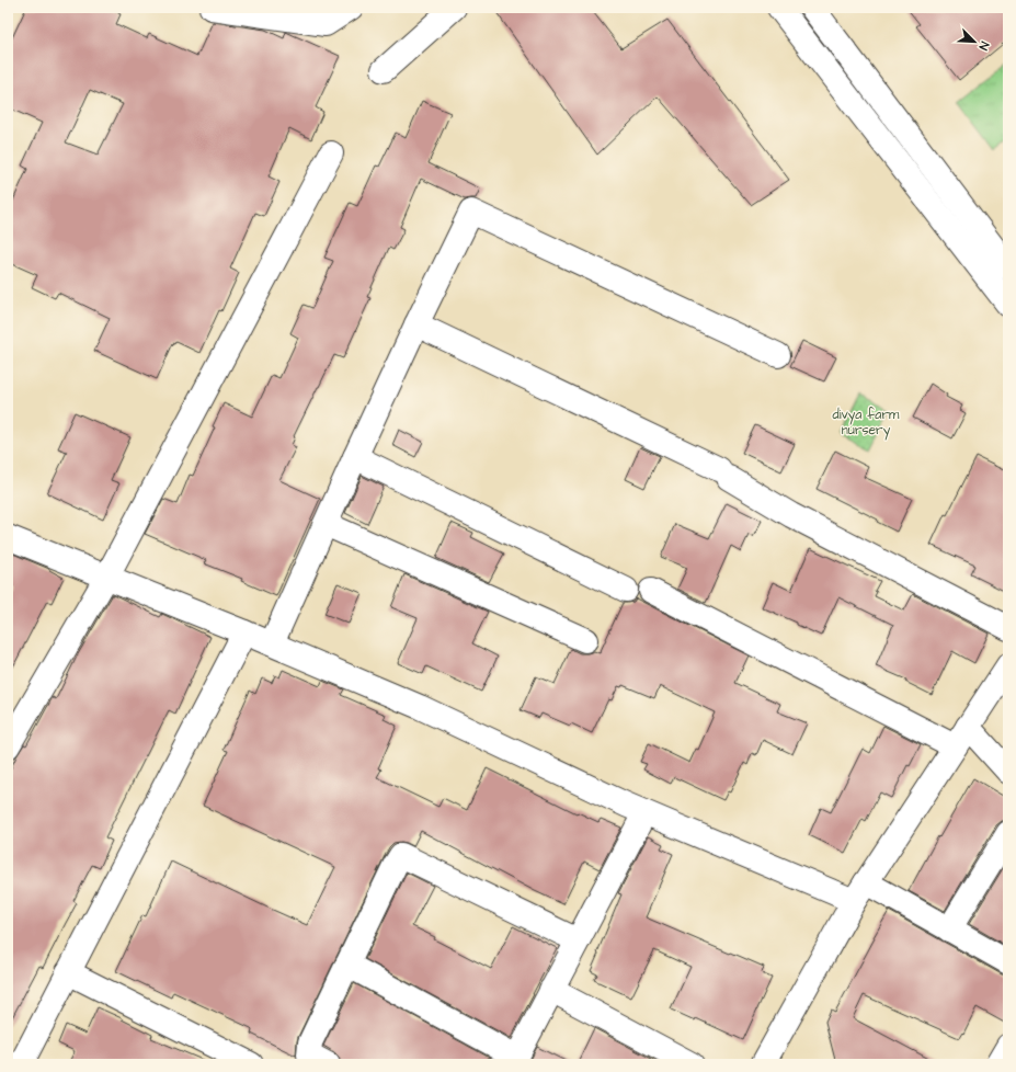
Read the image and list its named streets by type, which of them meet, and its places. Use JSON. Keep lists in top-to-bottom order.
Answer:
{
  "parks": ["divya farm nursery"],
  "north": "bottom right"
}
